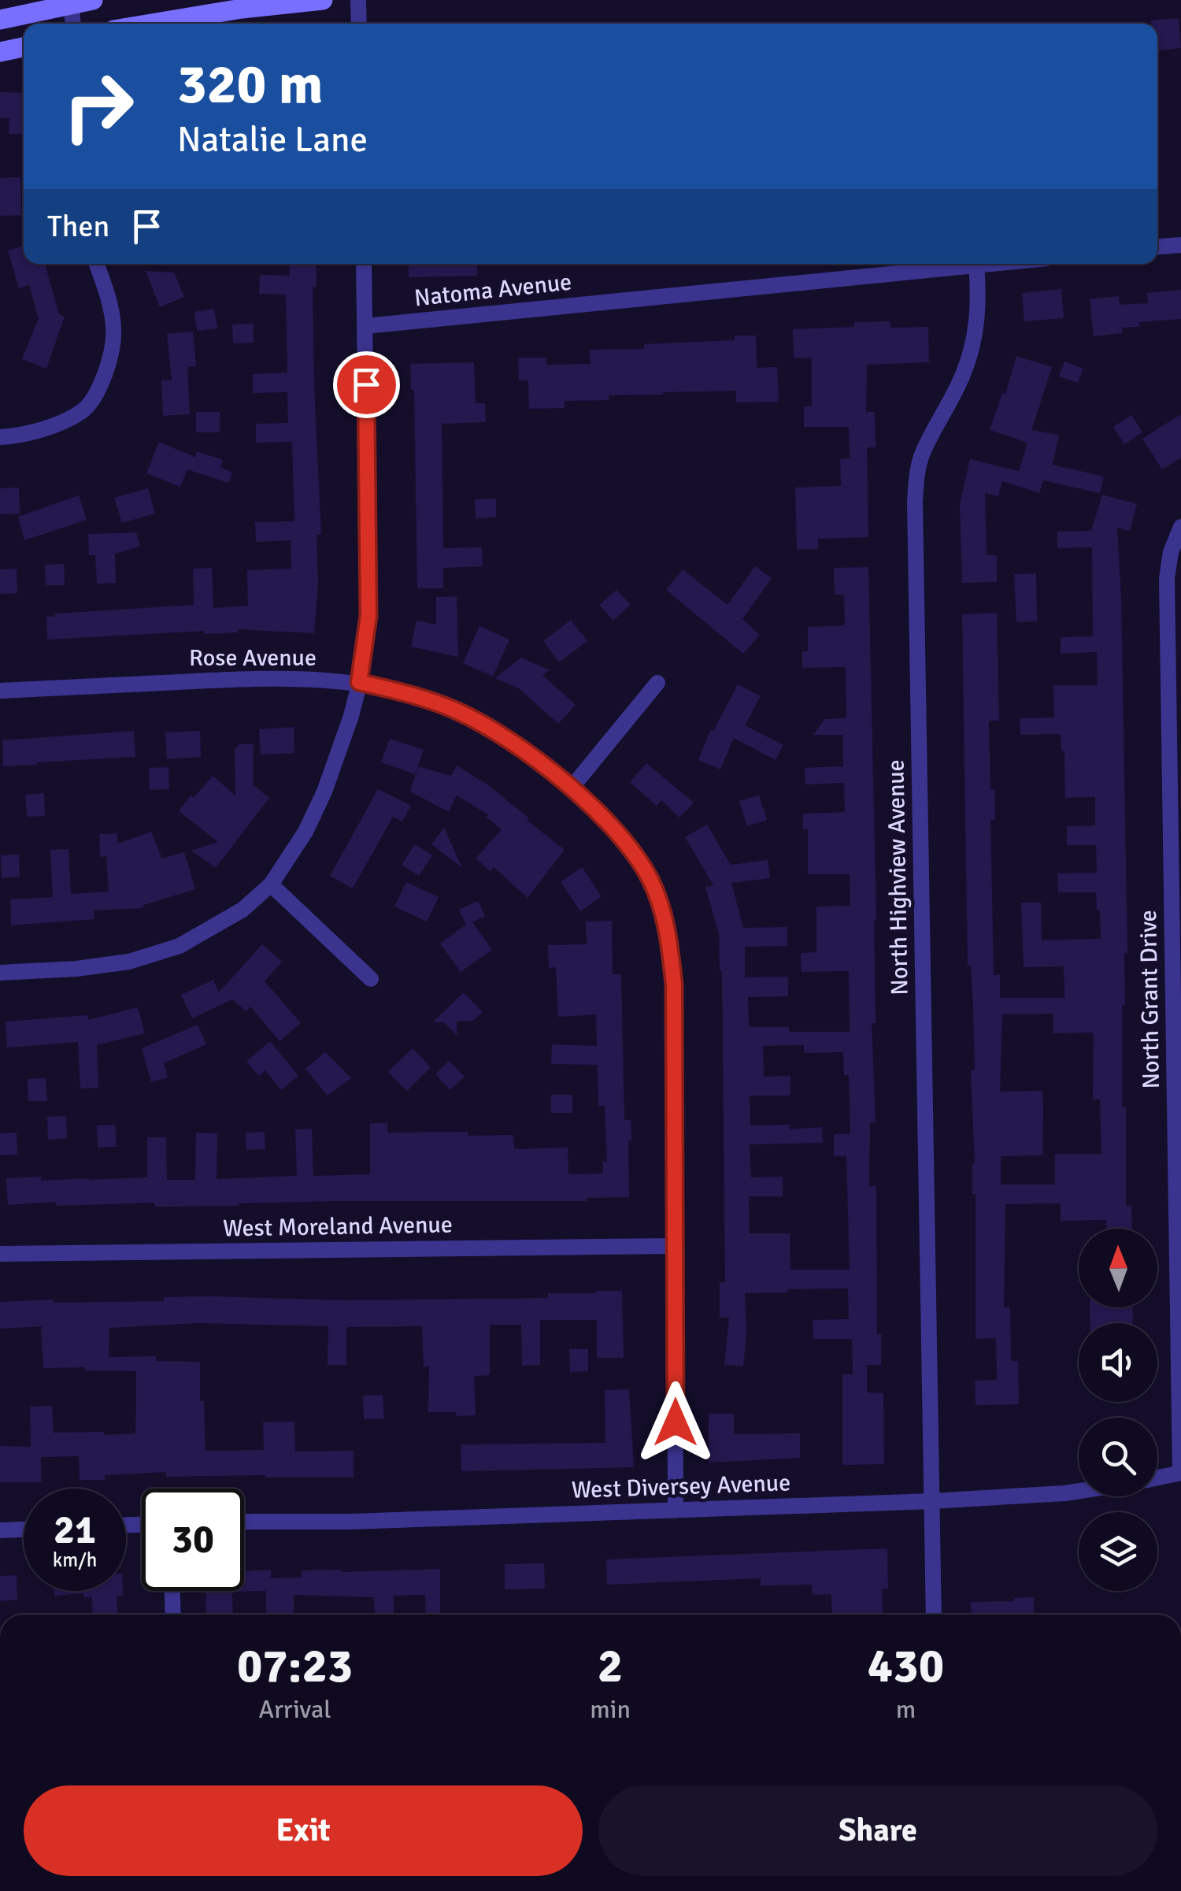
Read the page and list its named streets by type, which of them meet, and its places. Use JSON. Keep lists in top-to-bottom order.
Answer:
{
  "streets": {
    "street": [
      "Natoma Avenue",
      "Rose Avenue",
      "North Highview Avenue",
      "North Grant Drive",
      "West Moreland Avenue",
      "West Diversey Avenue"
    ]
  },
  "crossings": [
    ["Natoma Avenue", "North Highview Avenue"],
    ["Rose Avenue", "West Moreland Avenue"],
    ["Rose Avenue", "West Diversey Avenue"],
    ["North Highview Avenue", "West Diversey Avenue"]
  ],
  "north": "top",
  "page": {
    "turn": ["320 m", "Natalie Lane"],
    "then": "Then",
    "speed": "21 km/h",
    "limit": "30",
    "eta": [
      "07:23",
      "Arrival",
      "2",
      "min",
      "430",
      "m"
    ],
    "buttons": ["Exit", "Share"]
  }
}
